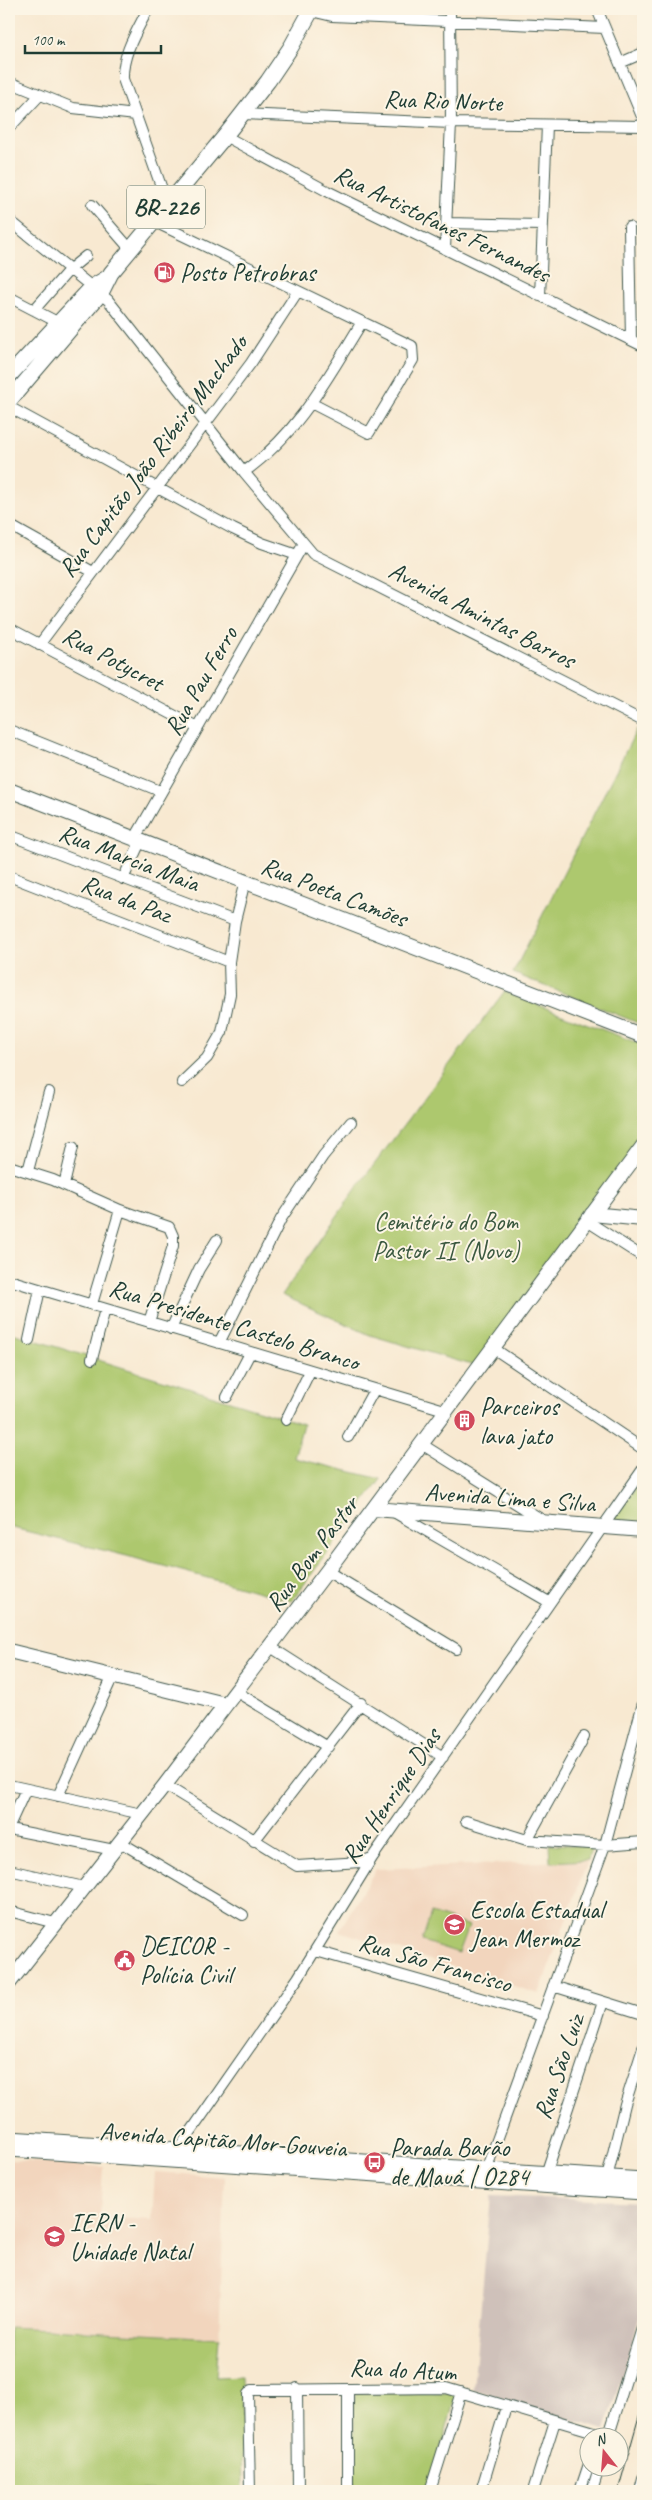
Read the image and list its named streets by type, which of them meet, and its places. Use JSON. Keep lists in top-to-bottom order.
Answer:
{
  "streets": {
    "main road": [
      "BR-226",
      "Rua Poeta Camões",
      "Avenida Lima e Silva",
      "Rua Bom Pastor",
      "Avenida Capitão Mor-Gouveia"
    ],
    "street": [
      "Rua Rio Norte",
      "Rua Artistofanes Fernandes",
      "Rua Capitão João Ribeiro Machado",
      "Avenida Amintas Barros",
      "Rua Potycret",
      "Rua Pau Ferro",
      "Rua Marcia Maia",
      "Rua da Paz",
      "Rua Presidente Castelo Branco",
      "Rua Henrique Dias",
      "Rua São Francisco",
      "Rua São Luiz",
      "Rua do Atum"
    ]
  },
  "crossings": [
    ["Rua Rio Norte", "BR-226"],
    ["BR-226", "Rua Artistofanes Fernandes"],
    ["BR-226", "Avenida Amintas Barros"],
    ["Rua Capitão João Ribeiro Machado", "Avenida Amintas Barros"],
    ["Rua Capitão João Ribeiro Machado", "Rua Potycret"],
    ["Avenida Amintas Barros", "Rua Pau Ferro"],
    ["Rua Potycret", "Rua Pau Ferro"],
    ["Rua Pau Ferro", "Rua Marcia Maia"],
    ["Rua Pau Ferro", "Rua Poeta Camões"],
    ["Rua Presidente Castelo Branco", "Rua Bom Pastor"],
    ["Avenida Lima e Silva", "Rua Bom Pastor"],
    ["Avenida Lima e Silva", "Rua Henrique Dias"],
    ["Rua Henrique Dias", "Rua São Francisco"],
    ["Rua Henrique Dias", "Avenida Capitão Mor-Gouveia"],
    ["Rua São Luiz", "Avenida Capitão Mor-Gouveia"]
  ],
  "parks": ["Cemitério do Bom Pastor II (Novo)"],
  "places": {
    "fuel station": ["Posto Petrobras"],
    "building": ["Parceiros lava jato"],
    "school or university": ["Escola Estadual Jean Mermoz", "IERN - Unidade Natal"],
    "public building": ["DEICOR - Polícia Civil"],
    "bus stop": ["Parada Barão de Mauá | O284"]
  },
  "scale_bar": "100 m",
  "north": "top"
}
